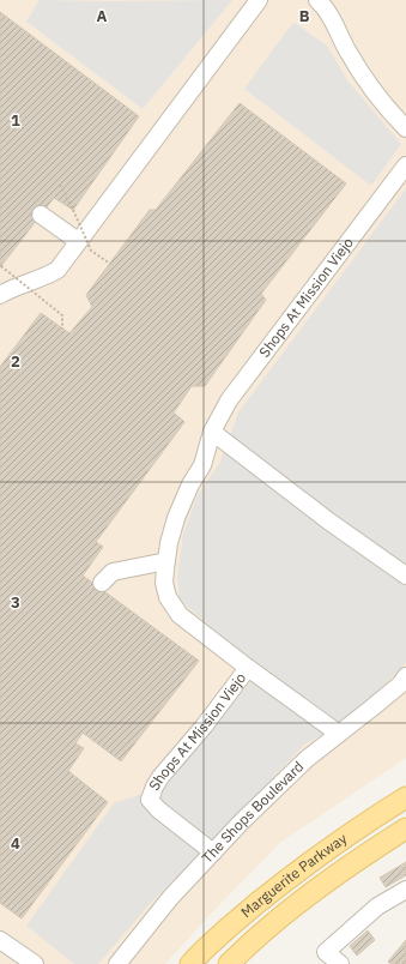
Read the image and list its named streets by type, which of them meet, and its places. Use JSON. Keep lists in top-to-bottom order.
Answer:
{
  "streets": {
    "main road": ["Marguerite Parkway"],
    "street": ["Shops At Mission Viejo", "The Shops Boulevard"]
  },
  "crossings": [
    ["Shops At Mission Viejo", "The Shops Boulevard"]
  ],
  "grid": {
    "columns": ["A", "B"],
    "rows": [
      "1",
      "2",
      "3",
      "4"
    ]
  }
}
